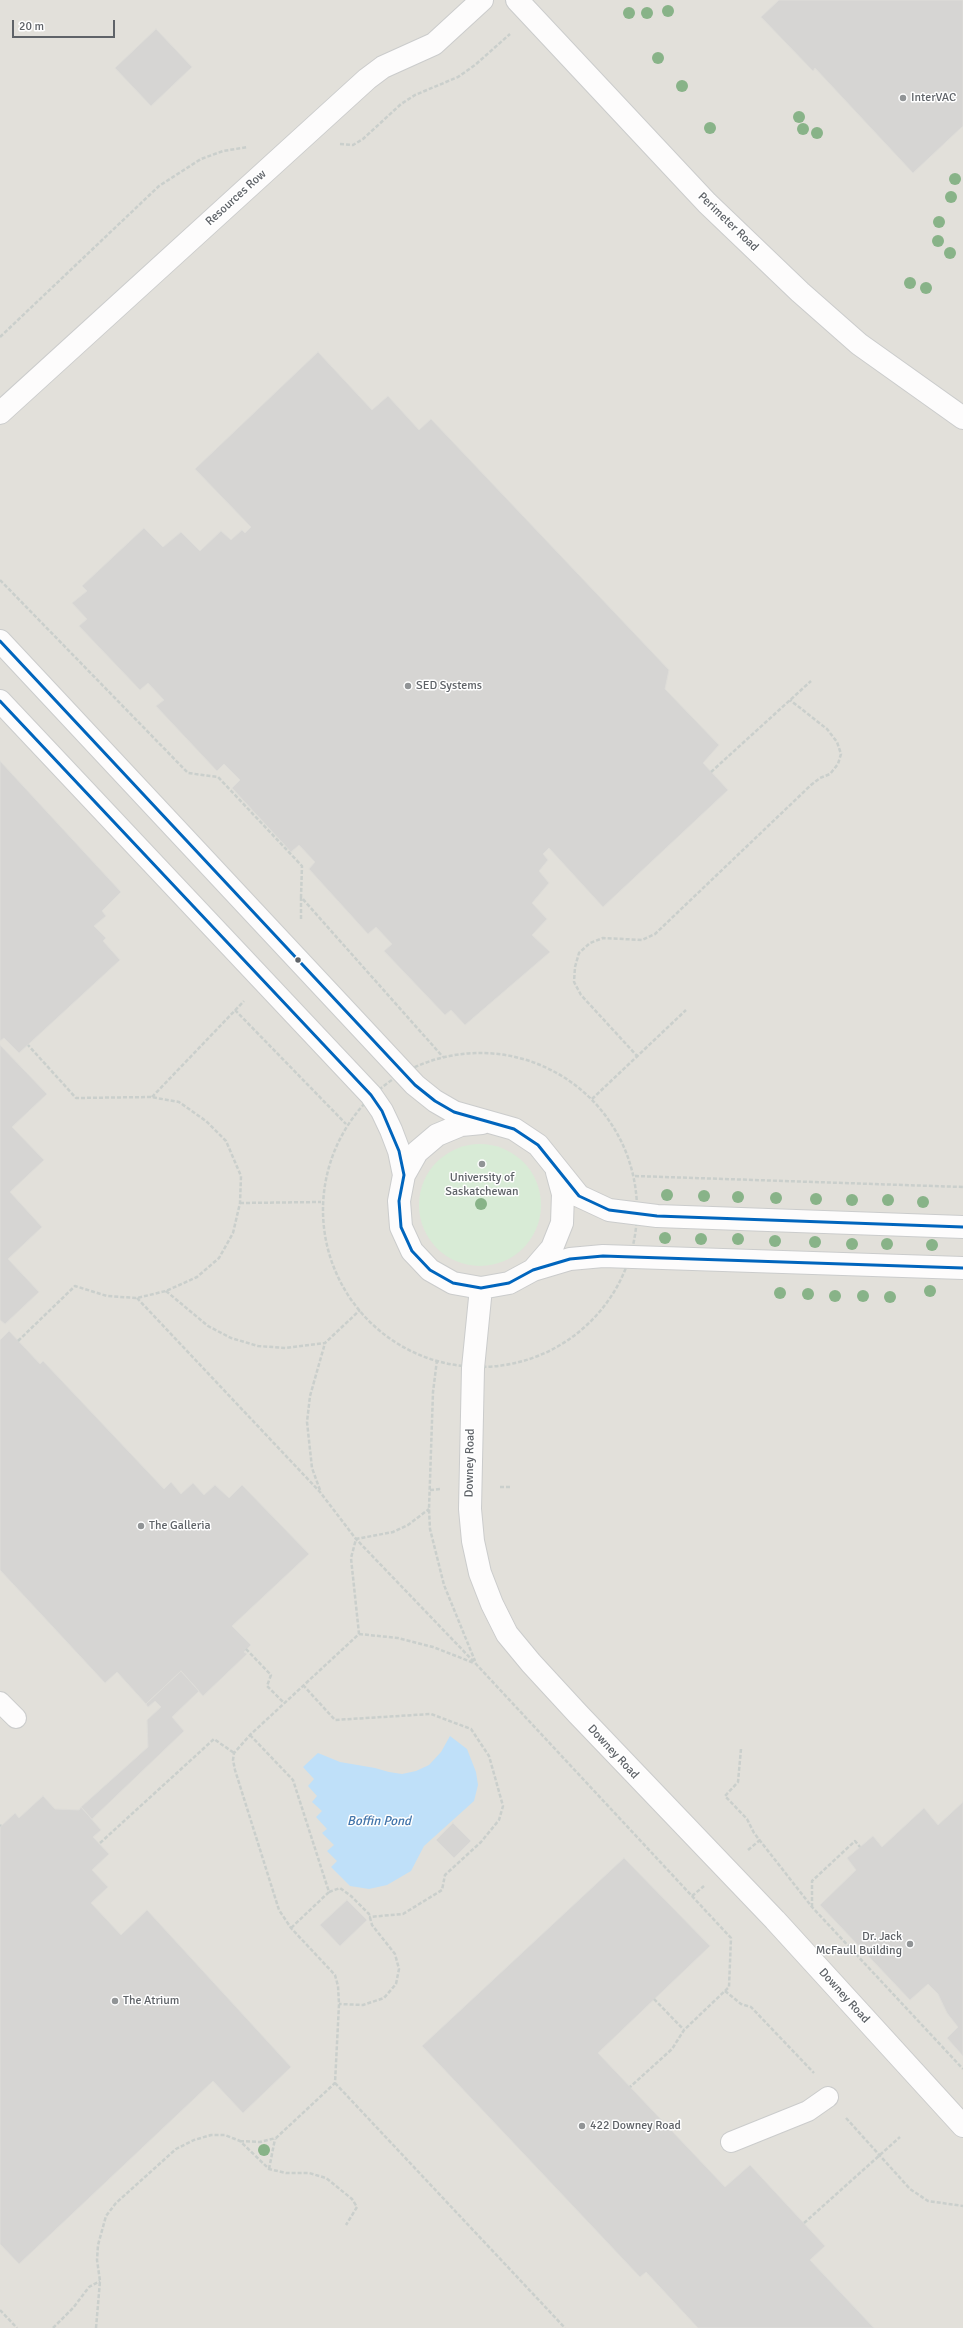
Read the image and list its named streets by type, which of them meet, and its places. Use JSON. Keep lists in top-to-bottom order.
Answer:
{
  "streets": {
    "street": ["Resources Row", "Perimeter Road", "Downey Road"]
  },
  "water": ["Boffin Pond"],
  "places": [
    "InterVAC",
    "SED Systems",
    "University of Saskatchewan",
    "The Galleria",
    "Dr. Jack McFaull Building",
    "The Atrium",
    "422 Downey Road"
  ],
  "scale_bar": "20 m"
}
